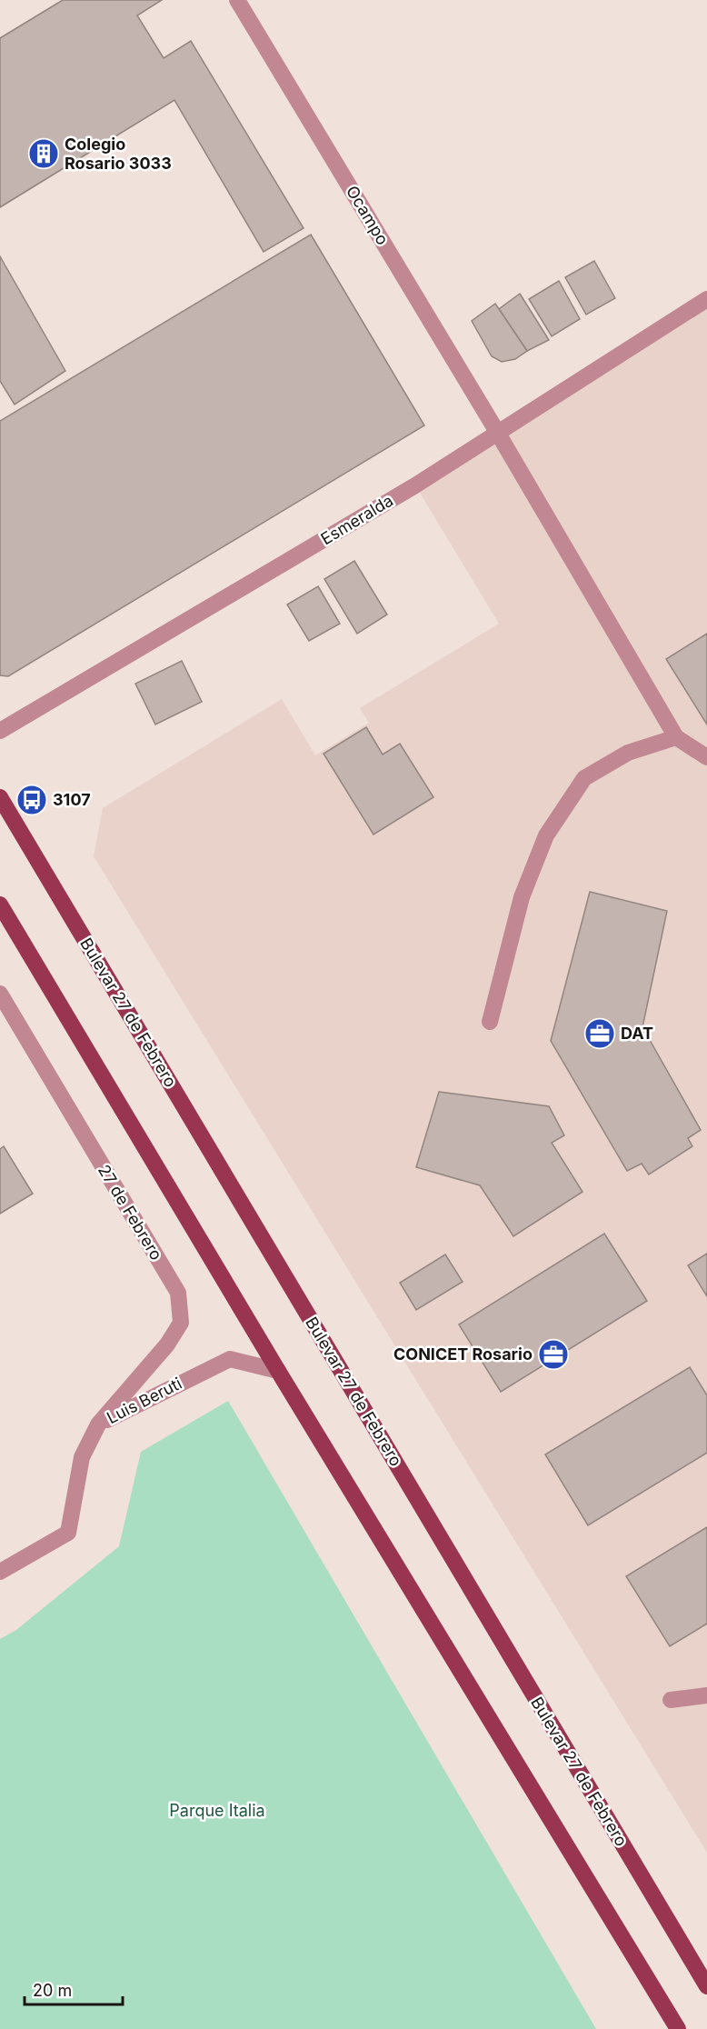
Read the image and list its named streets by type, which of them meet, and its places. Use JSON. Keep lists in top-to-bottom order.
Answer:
{
  "streets": {
    "main road": ["Bulevar 27 de Febrero"],
    "street": [
      "Ocampo",
      "Esmeralda",
      "27 de Febrero",
      "Luis Beruti"
    ]
  },
  "crossings": [
    ["Ocampo", "Esmeralda"],
    ["27 de Febrero", "Luis Beruti"]
  ],
  "parks": ["Parque Italia"],
  "places": {
    "building": ["Colegio Rosario 3033"],
    "bus stop": ["3107"],
    "office": ["DAT", "CONICET Rosario"]
  },
  "scale_bar": "20 m"
}
